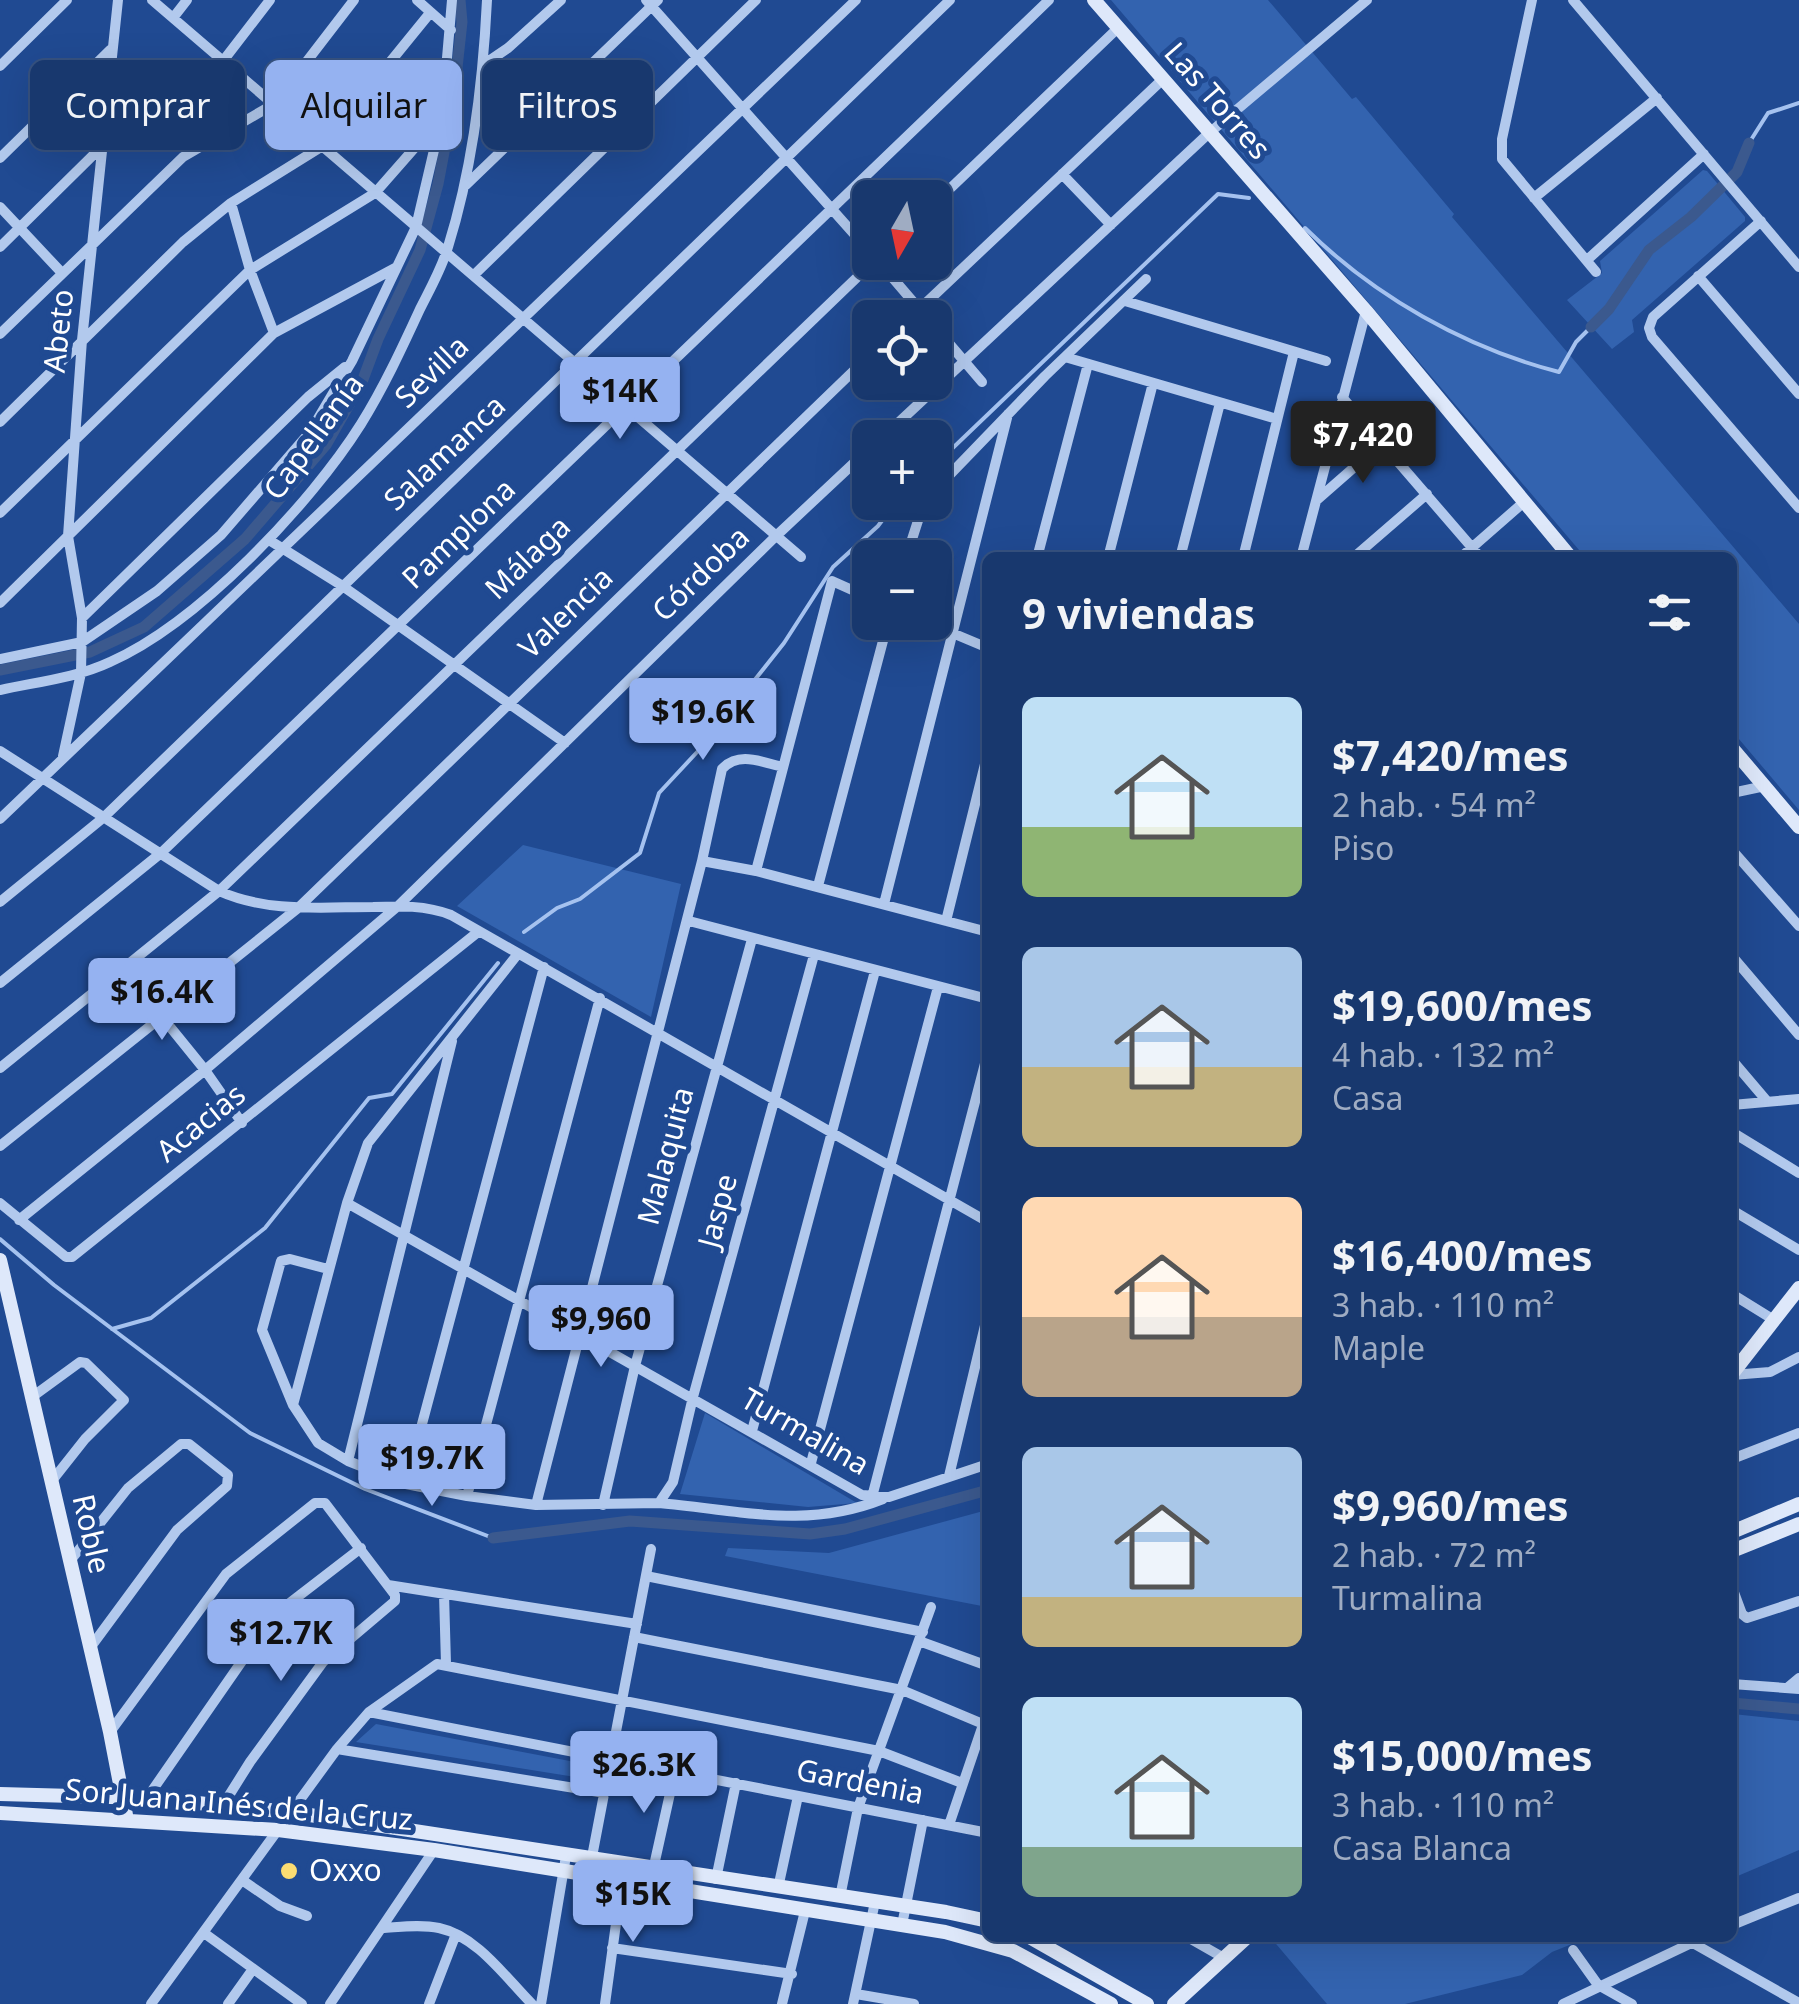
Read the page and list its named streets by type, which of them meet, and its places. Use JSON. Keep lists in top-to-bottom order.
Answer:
{
  "streets": {
    "main road": ["Las Torres", "Roble", "Sor Juana Inés de la Cruz"],
    "street": [
      "Abeto",
      "Sevilla",
      "Capellanía",
      "Salamanca",
      "Pamplona",
      "Málaga",
      "Córdoba",
      "Valencia",
      "Acacias",
      "Malaquita",
      "Jaspe",
      "Turmalina",
      "Gardenia"
    ]
  },
  "crossings": [
    ["Abeto", "Sevilla"],
    ["Abeto", "Capellanía"],
    ["Córdoba", "Acacias"],
    ["Malaquita", "Turmalina"],
    ["Jaspe", "Turmalina"],
    ["Roble", "Sor Juana Inés de la Cruz"]
  ],
  "places": ["Oxxo"],
  "north": "bottom",
  "page": {
    "chip": ["Comprar", "Alquilar", "Filtros"],
    "map_buttons": ["+", "−"],
    "price": [
      "$14K",
      "$7,420",
      "$19.6K",
      "$16.4K",
      "$9,960",
      "$19.7K",
      "$12.7K",
      "$26.3K",
      "$15K"
    ],
    "heading": "9 viviendas",
    "list": [
      {
        "name": "$7,420/mes",
        "note": "2 hab. · 54 m² · Piso"
      },
      {
        "name": "$19,600/mes",
        "note": "4 hab. · 132 m² · Casa"
      },
      {
        "name": "$16,400/mes",
        "note": "3 hab. · 110 m² · Maple"
      },
      {
        "name": "$9,960/mes",
        "note": "2 hab. · 72 m² · Turmalina"
      },
      {
        "name": "$15,000/mes",
        "note": "3 hab. · 110 m² · Casa Blanca"
      }
    ]
  }
}
